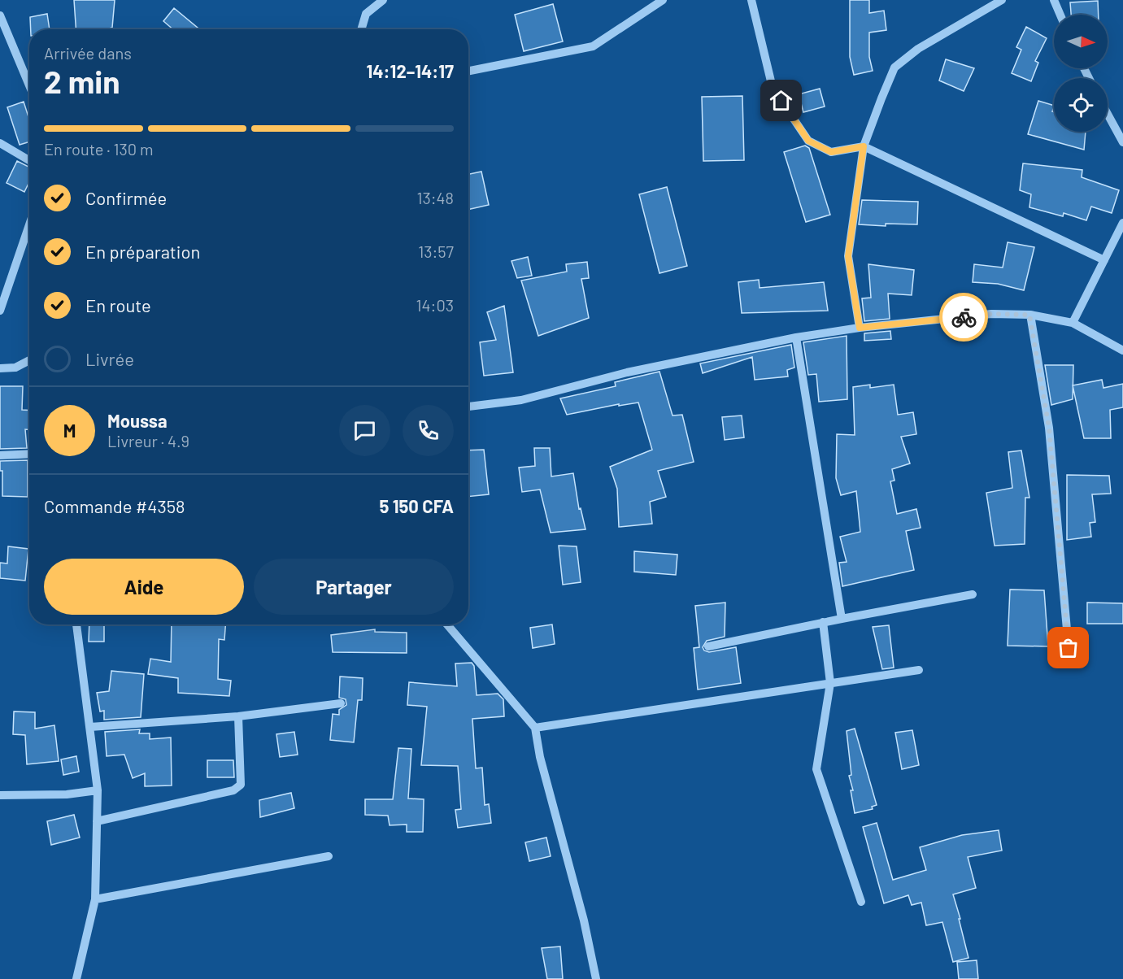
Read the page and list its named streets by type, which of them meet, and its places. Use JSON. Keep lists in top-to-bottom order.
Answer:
{
  "north": "right",
  "page": {
    "heading": ["2 min", "Arrivée dans", "14:12–14:17"],
    "panel": [
      "Moussa",
      "Livreur · 4.9",
      "Commande #4358",
      "5 150 CFA"
    ],
    "bar": "En route · 130 m",
    "list": [
      ["Confirmée", "13:48"],
      ["En préparation", "13:57"],
      ["En route", "14:03"],
      "Livrée"
    ],
    "round": "M",
    "buttons": ["Aide", "Partager"]
  }
}
